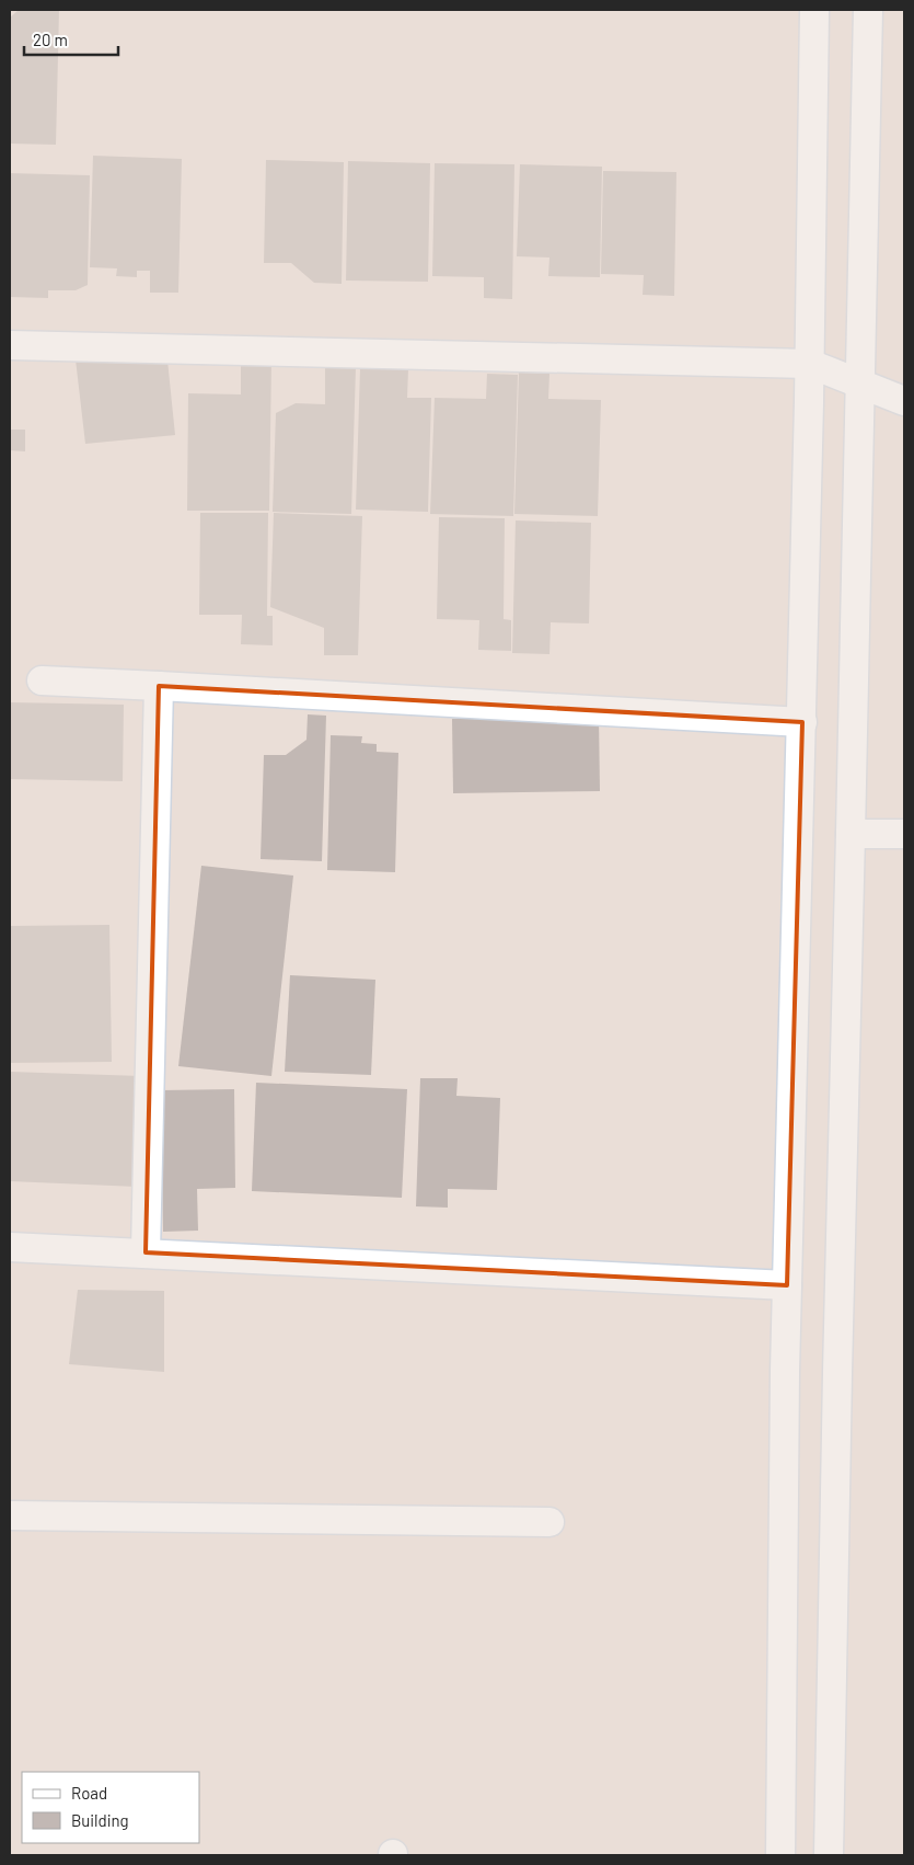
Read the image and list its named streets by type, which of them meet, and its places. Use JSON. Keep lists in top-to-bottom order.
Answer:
{
  "legend": ["Road", "Building"],
  "scale_bar": "20 m"
}
